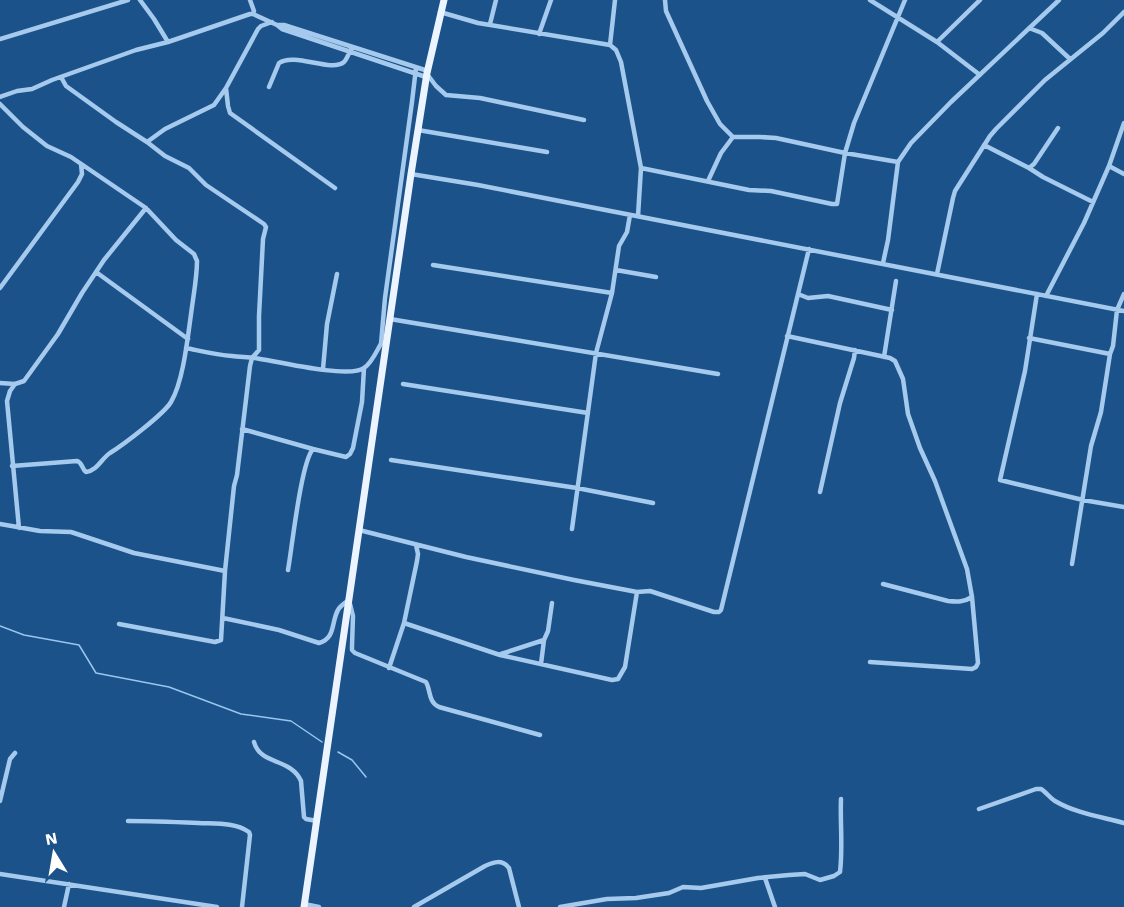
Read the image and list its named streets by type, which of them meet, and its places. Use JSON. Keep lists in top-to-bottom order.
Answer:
{
  "north": "top"
}
